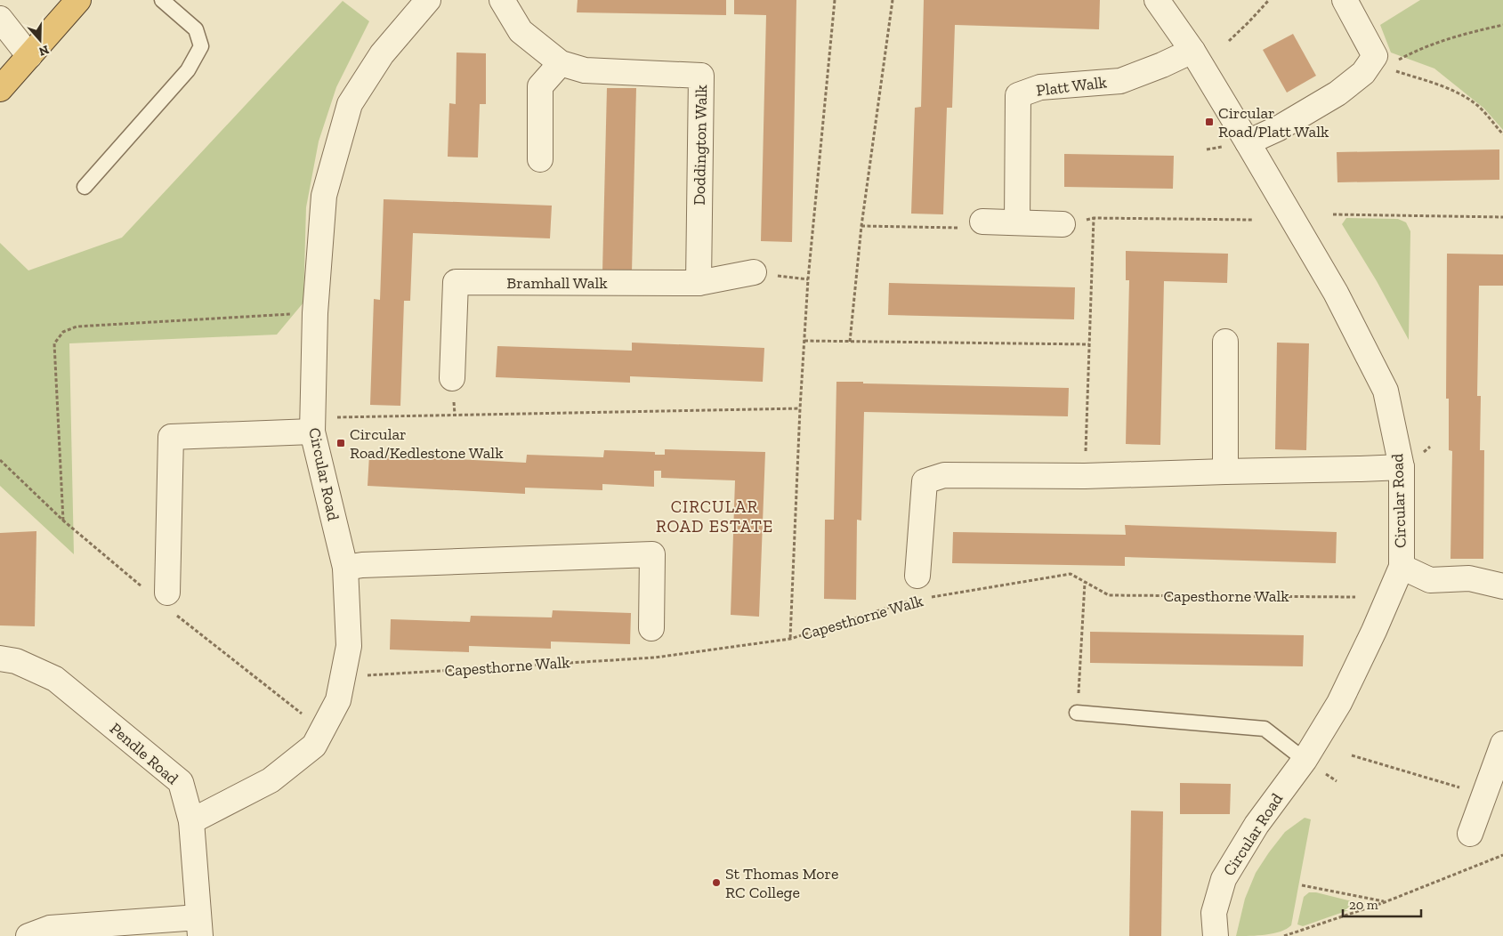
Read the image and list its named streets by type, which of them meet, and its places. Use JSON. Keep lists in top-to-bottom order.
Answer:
{
  "streets": {
    "street": [
      "Platt Walk",
      "Doddington Walk",
      "Bramhall Walk",
      "Circular Road",
      "Capesthorne Walk",
      "Pendle Road"
    ]
  },
  "crossings": [
    ["Platt Walk", "Circular Road"],
    ["Doddington Walk", "Bramhall Walk"],
    ["Circular Road", "Capesthorne Walk"],
    ["Circular Road", "Pendle Road"]
  ],
  "districts": ["CIRCULAR ROAD ESTATE"],
  "places": {
    "transit": ["Circular Road/Platt Walk", "Circular Road/Kedlestone Walk"],
    "other": ["St Thomas More RC College"]
  },
  "scale_bar": "20 m",
  "north": "bottom"
}
